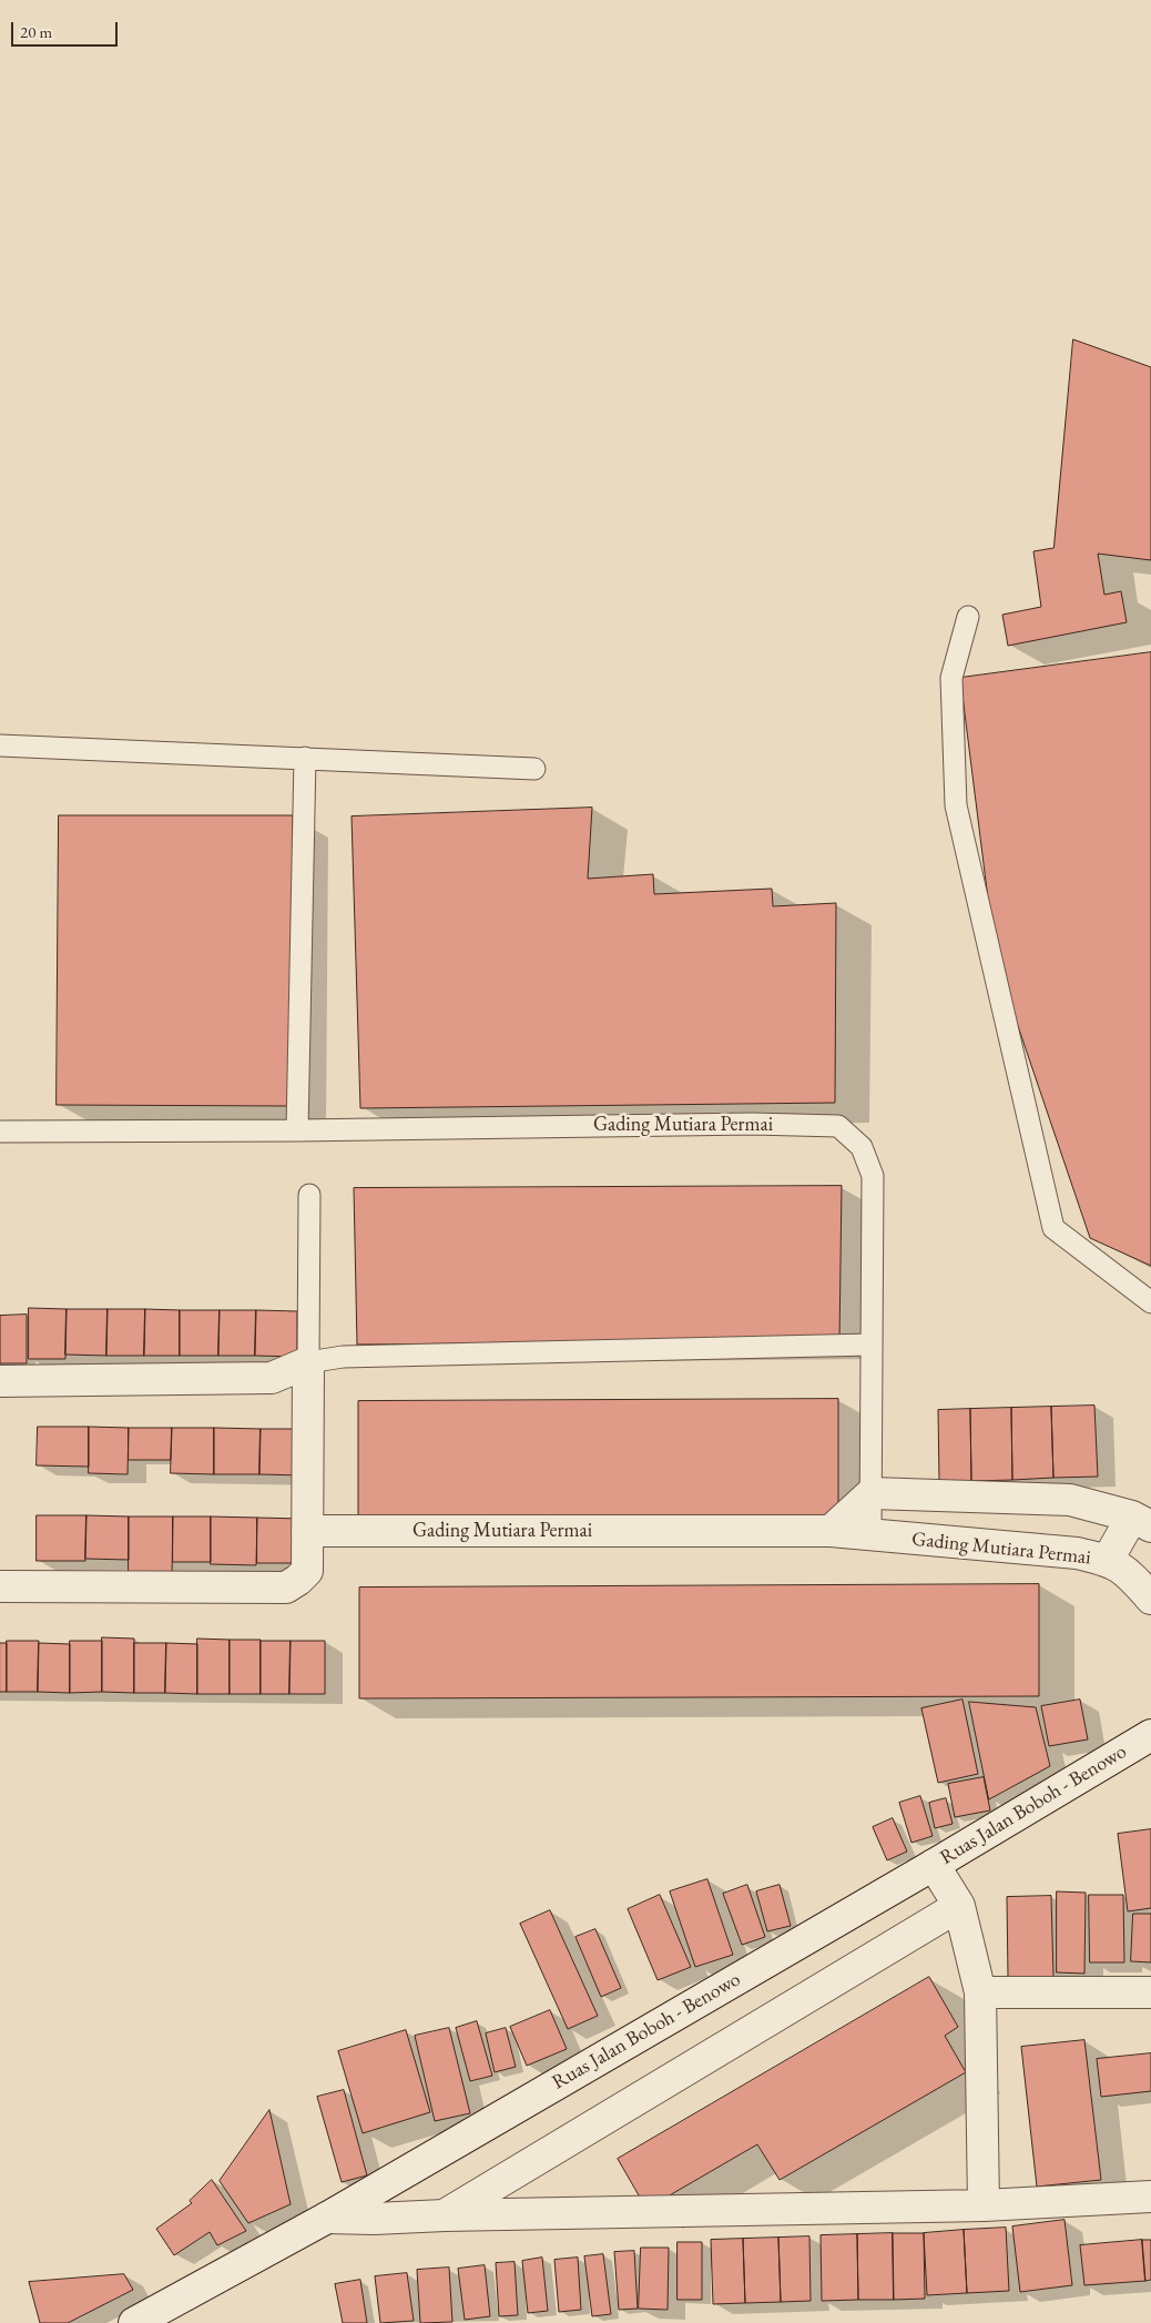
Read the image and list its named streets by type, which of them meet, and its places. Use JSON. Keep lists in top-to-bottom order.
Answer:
{
  "streets": {
    "street": ["Gading Mutiara Permai", "Ruas Jalan Boboh - Benowo"]
  },
  "scale_bar": "20 m"
}
